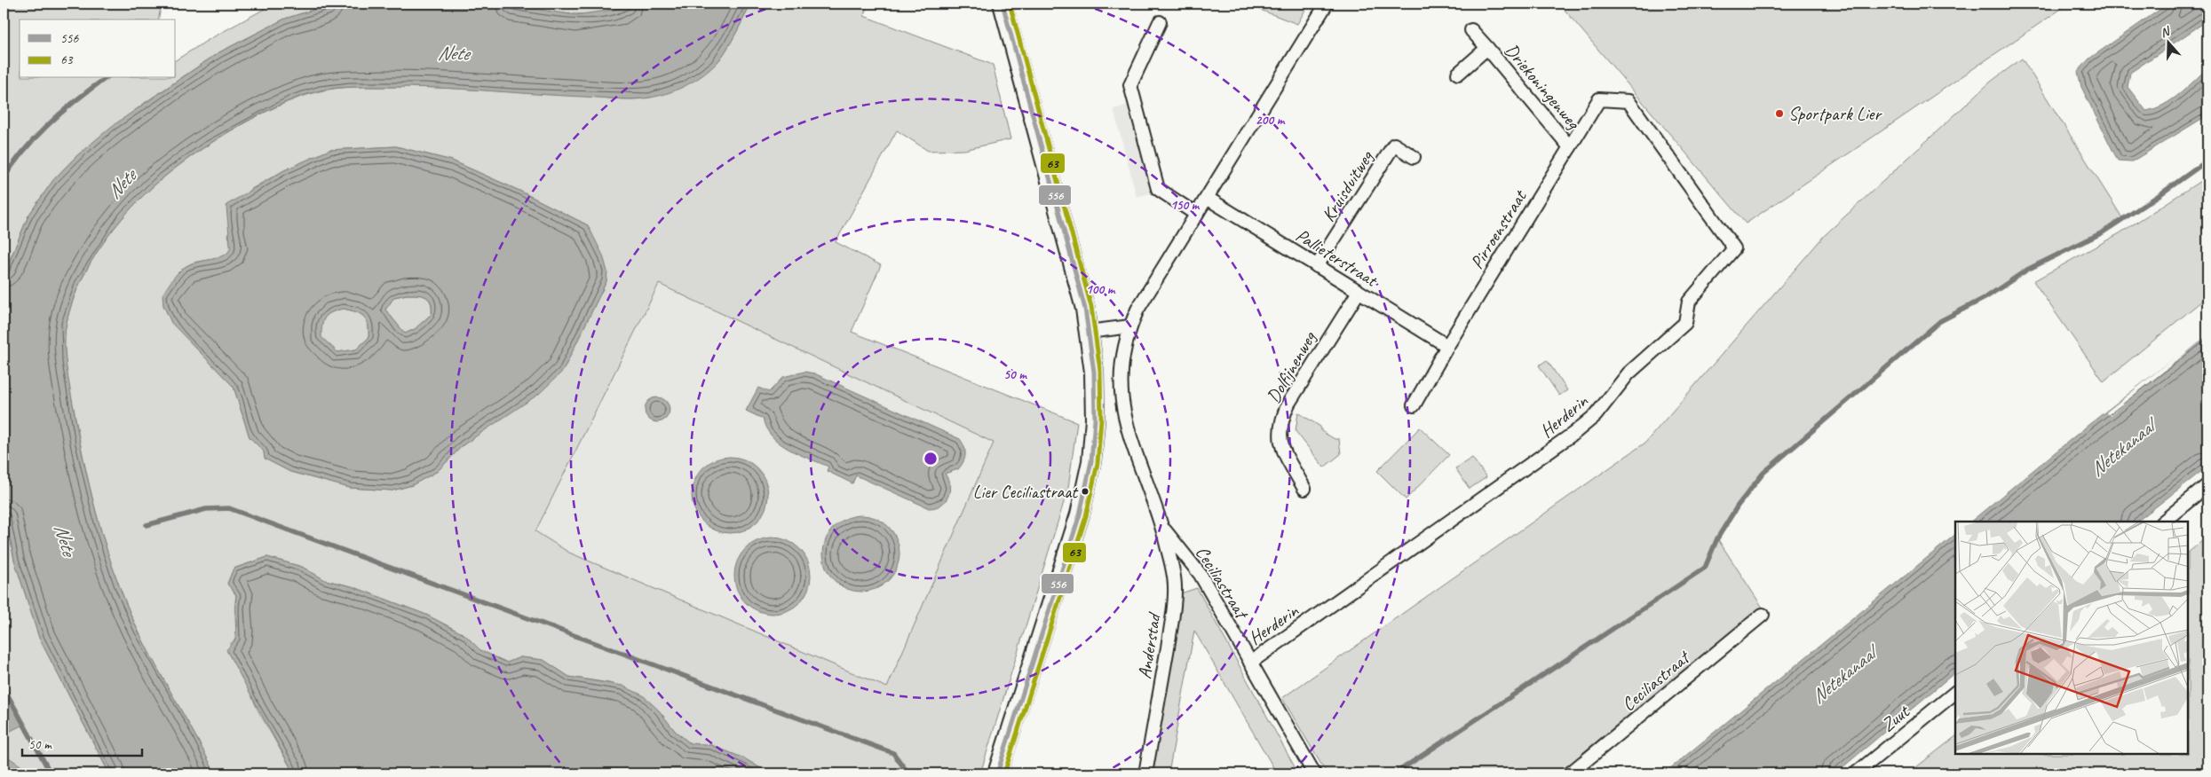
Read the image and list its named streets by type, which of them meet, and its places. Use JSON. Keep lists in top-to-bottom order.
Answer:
{
  "streets": {
    "street": [
      "Driekoningenweg",
      "Kruisduitweg",
      "Pirroenstraat",
      "Pallieterstraat",
      "Dolfijnenweg",
      "Herderin",
      "Ceciliastraat",
      "Anderstad",
      "Zuut"
    ]
  },
  "crossings": [
    ["Driekoningenweg", "Pirroenstraat"],
    ["Kruisduitweg", "Pallieterstraat"],
    ["Pirroenstraat", "Pallieterstraat"],
    ["Pirroenstraat", "Herderin"],
    ["Pallieterstraat", "Dolfijnenweg"],
    ["Pallieterstraat", "Ceciliastraat"],
    ["Herderin", "Ceciliastraat"],
    ["Ceciliastraat", "Anderstad"]
  ],
  "water": ["Nete", "Netekanaal"],
  "places": ["Sportpark Lier", "Lier Ceciliastraat"],
  "lines": ["transit line 556", "transit line 63"],
  "legend": ["556", "63"],
  "scale_bar": "50 m",
  "north": "top",
  "rings": [
    "200 m",
    "150 m",
    "100 m",
    "50 m"
  ]
}
